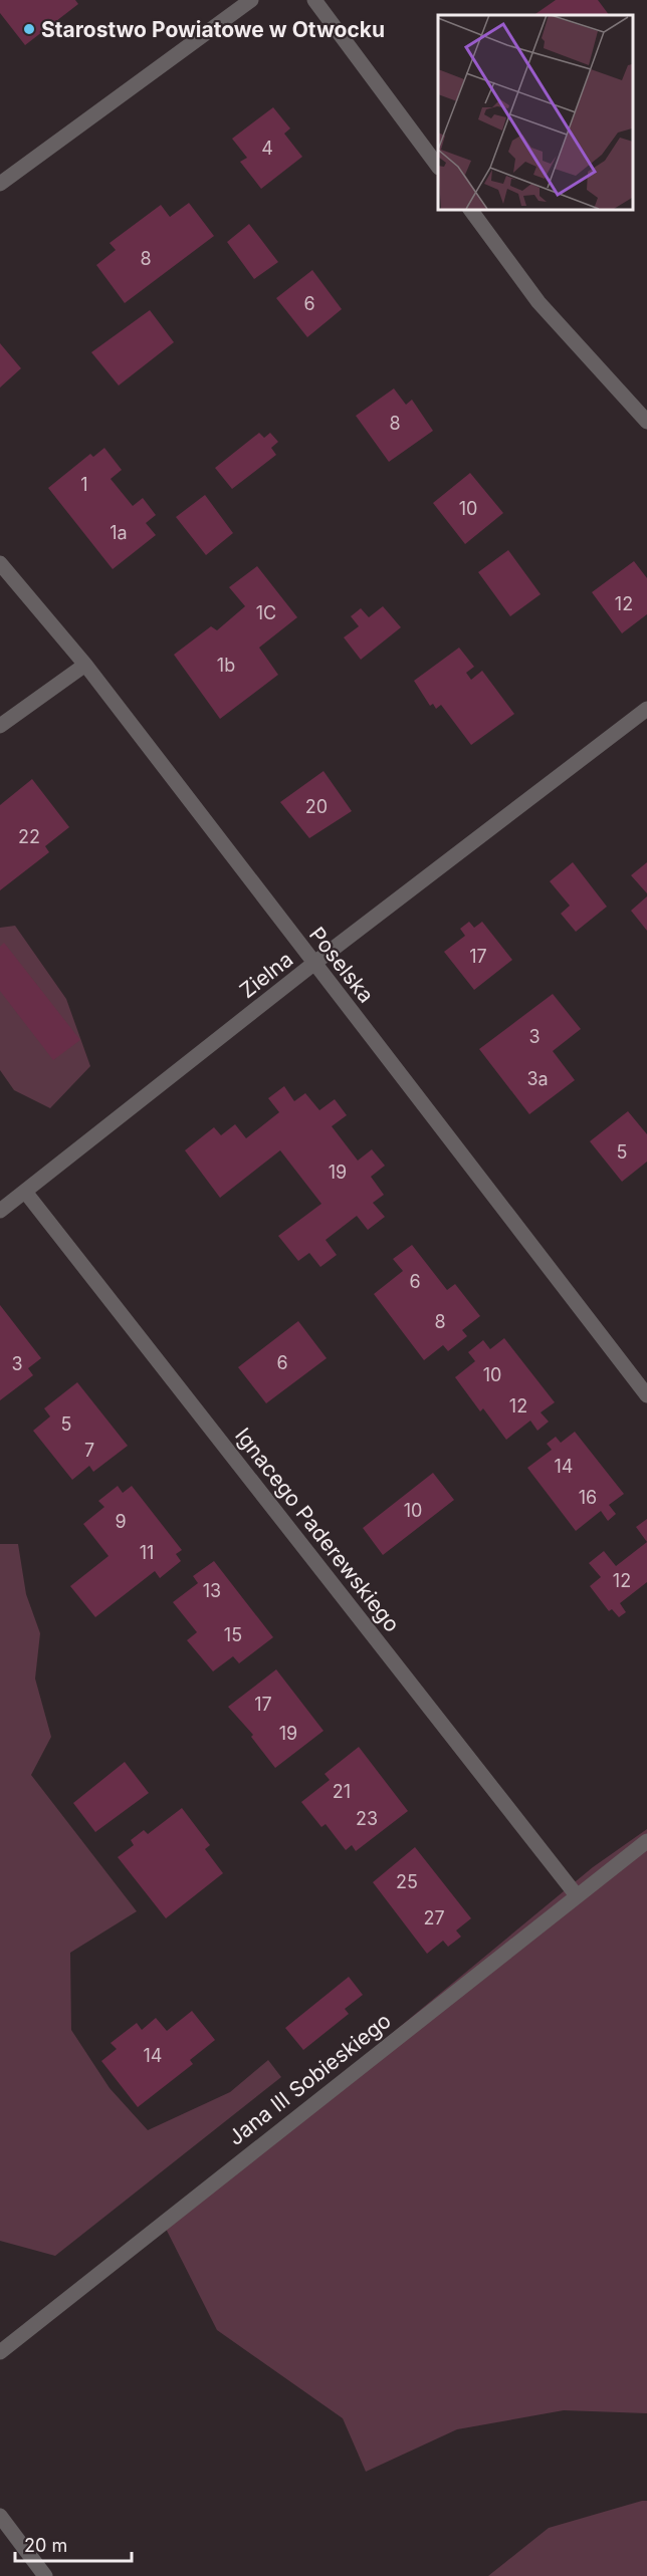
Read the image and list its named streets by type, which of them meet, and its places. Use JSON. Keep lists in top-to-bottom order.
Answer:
{
  "streets": {
    "street": [
      "Poselska",
      "Zielna",
      "Ignacego Paderewskiego",
      "Jana III Sobieskiego"
    ]
  },
  "crossings": [
    ["Poselska", "Zielna"],
    ["Zielna", "Ignacego Paderewskiego"],
    ["Ignacego Paderewskiego", "Jana III Sobieskiego"]
  ],
  "places": ["Starostwo Powiatowe w Otwocku"],
  "house_numbers": [
    "4",
    "8",
    "6",
    "8",
    "1",
    "10",
    "1a",
    "12",
    "1C",
    "1b",
    "20",
    "22",
    "17",
    "3",
    "3a",
    "5",
    "19",
    "6",
    "8",
    "6",
    "3",
    "10",
    "12",
    "5",
    "7",
    "14",
    "16",
    "10",
    "9",
    "11",
    "12",
    "13",
    "15",
    "17",
    "19",
    "21",
    "23",
    "25",
    "27",
    "14"
  ],
  "scale_bar": "20 m"
}
